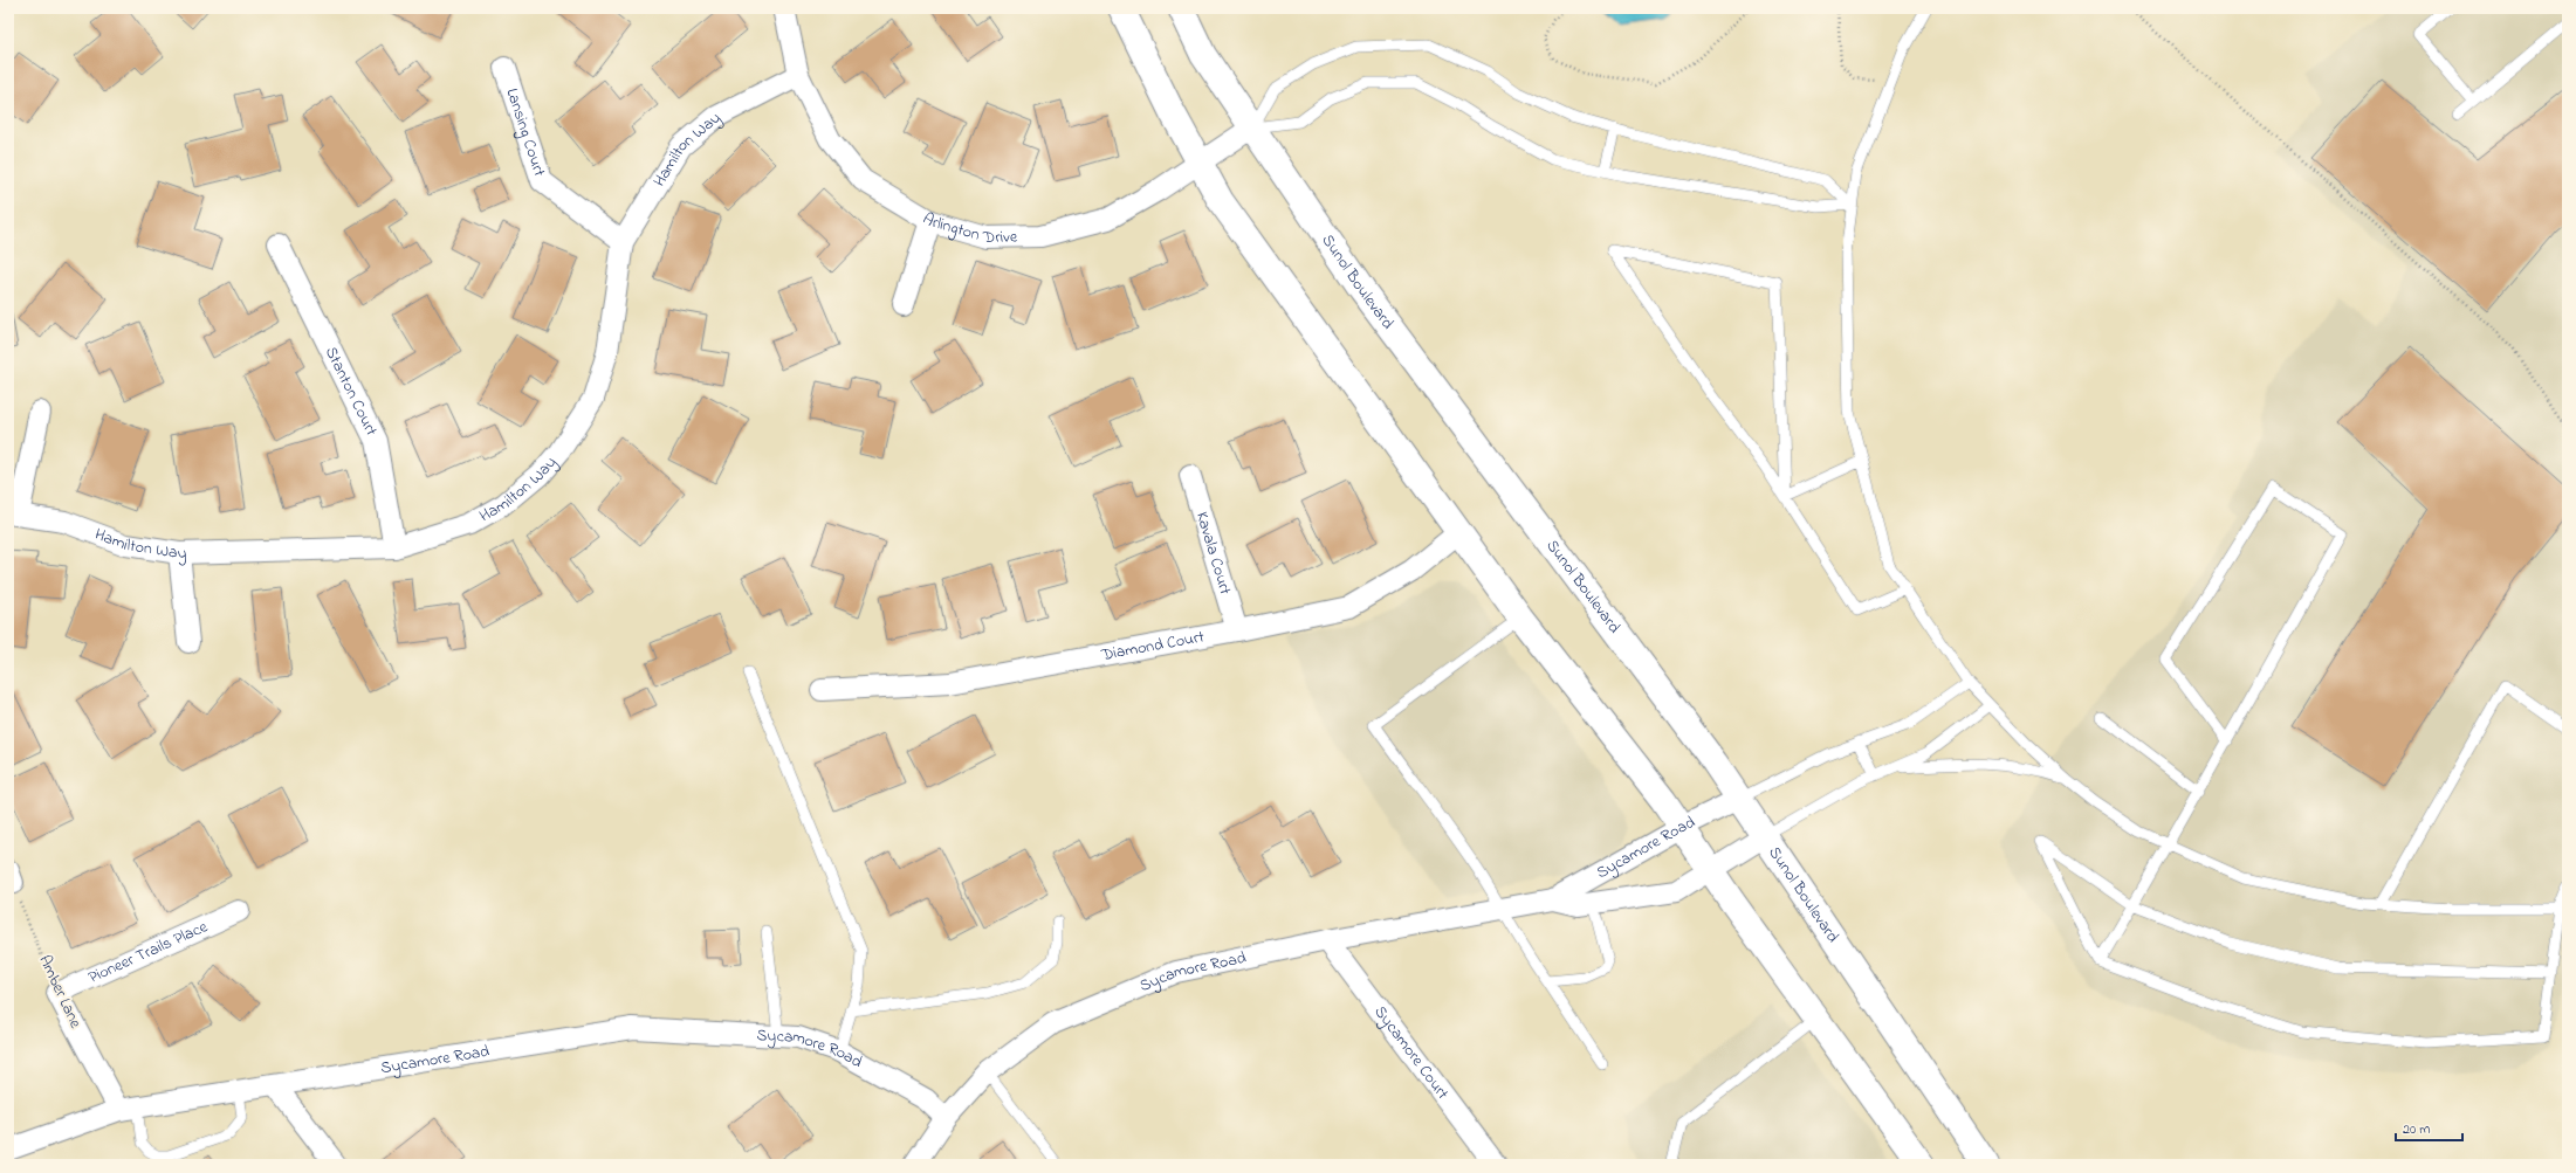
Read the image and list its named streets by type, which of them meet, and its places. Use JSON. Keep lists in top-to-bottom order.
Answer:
{
  "streets": {
    "main road": ["Sunol Boulevard"],
    "street": [
      "Lansing Court",
      "Hamilton Way",
      "Arlington Drive",
      "Stanton Court",
      "Kavala Court",
      "Diamond Court",
      "Sycamore Road",
      "Pioneer Trails Place",
      "Amber Lane",
      "Sycamore Court"
    ]
  },
  "crossings": [
    ["Lansing Court", "Hamilton Way"],
    ["Hamilton Way", "Arlington Drive"],
    ["Hamilton Way", "Stanton Court"],
    ["Arlington Drive", "Sunol Boulevard"],
    ["Sunol Boulevard", "Sycamore Road"],
    ["Kavala Court", "Diamond Court"],
    ["Sycamore Road", "Amber Lane"],
    ["Sycamore Road", "Sycamore Court"],
    ["Pioneer Trails Place", "Amber Lane"]
  ],
  "scale_bar": "20 m"
}
